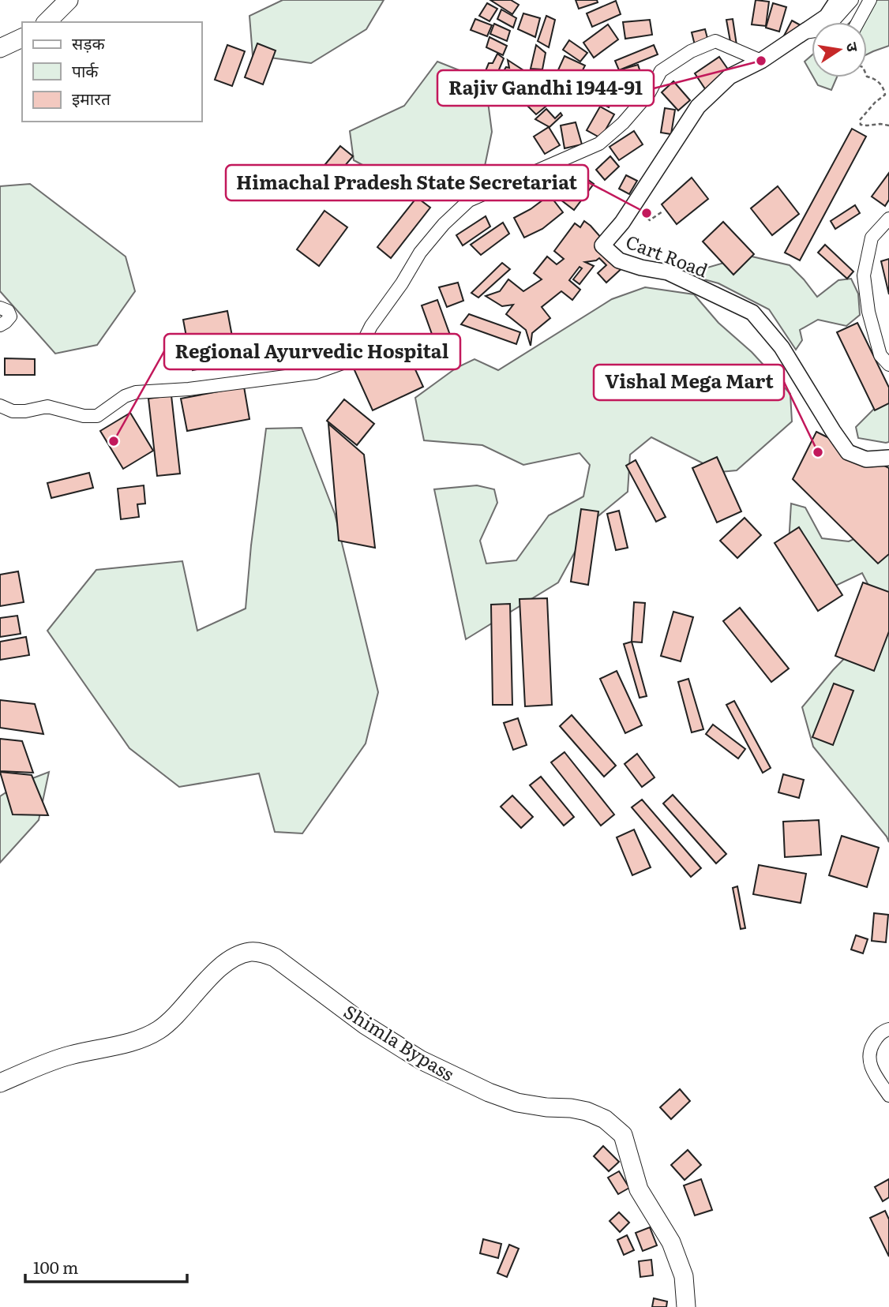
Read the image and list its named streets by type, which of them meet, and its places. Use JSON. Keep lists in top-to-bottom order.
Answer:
{
  "streets": {
    "highway": ["Shimla Bypass"],
    "main road": ["Cart Road"]
  },
  "places": [
    "Rajiv Gandhi 1944-91",
    "Himachal Pradesh State Secretariat",
    "Regional Ayurvedic Hospital",
    "Vishal Mega Mart"
  ],
  "legend": ["सड़क", "पार्क", "इमारत"],
  "scale_bar": "100 m",
  "north": "right"
}
